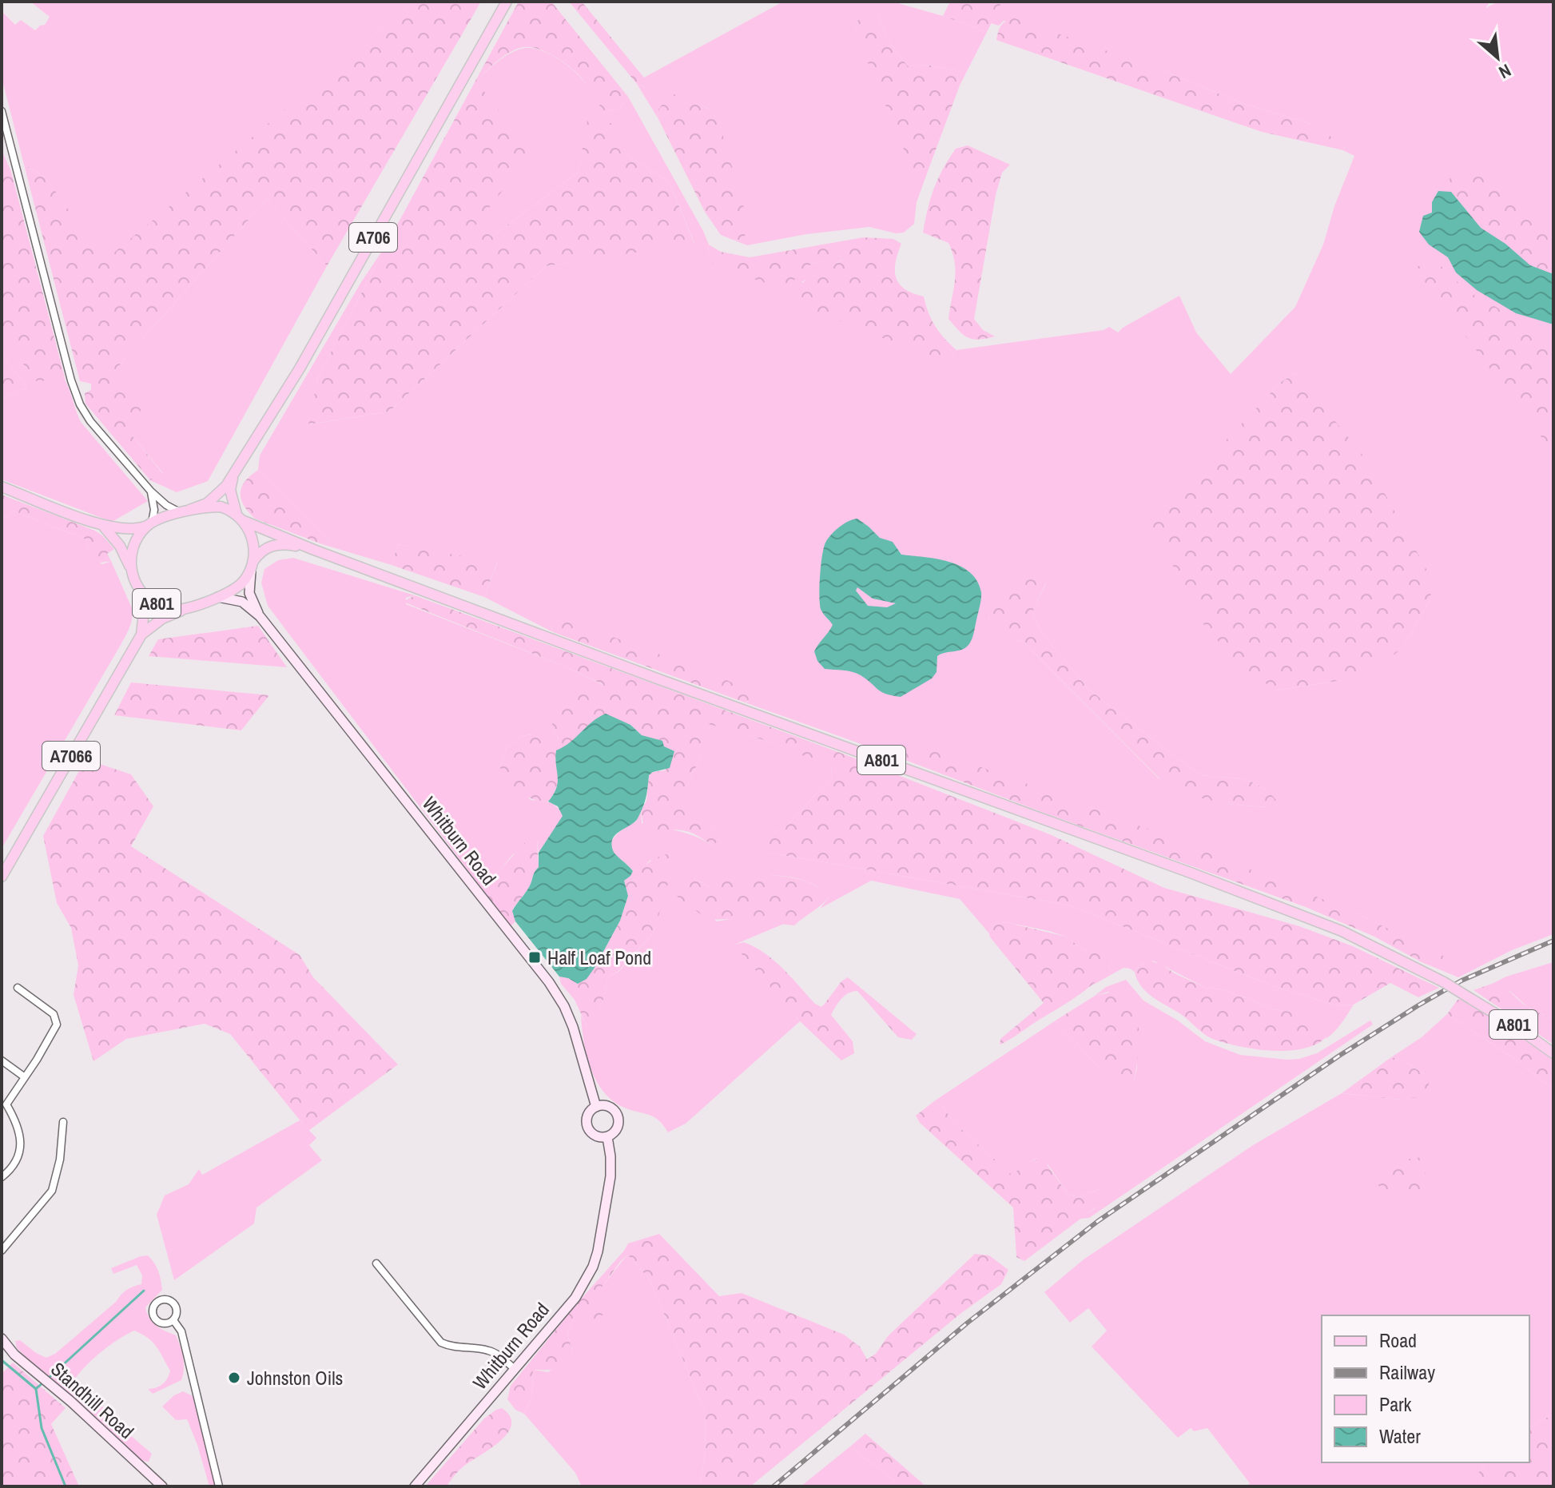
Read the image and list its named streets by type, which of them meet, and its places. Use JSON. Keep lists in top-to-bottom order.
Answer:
{
  "streets": {
    "main road": [
      "A706",
      "A801",
      "A7066",
      "Whitburn Road",
      "Standhill Road"
    ]
  },
  "crossings": [
    ["A706", "A801"],
    ["A706", "A7066"],
    ["A706", "Whitburn Road"],
    ["A801", "A7066"],
    ["A801", "Whitburn Road"],
    ["A7066", "Whitburn Road"]
  ],
  "places": {
    "transit": ["Half Loaf Pond"],
    "other": ["Johnston Oils"]
  },
  "legend": [
    "Road",
    "Railway",
    "Park",
    "Water"
  ],
  "north": "bottom right"
}
